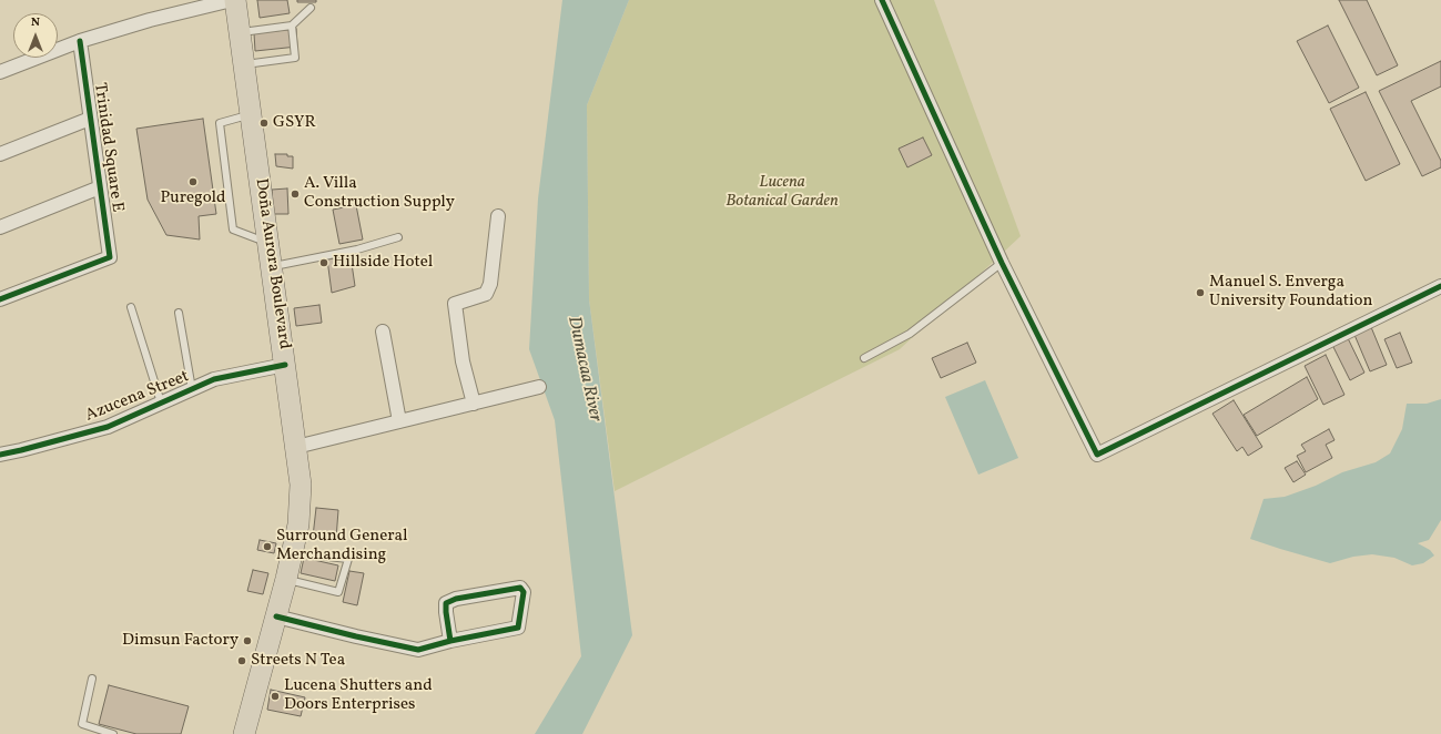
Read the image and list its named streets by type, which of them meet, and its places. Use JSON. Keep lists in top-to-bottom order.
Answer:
{
  "streets": {
    "main road": ["Doña Aurora Boulevard"],
    "street": ["Trinidad Square E", "Azucena Street"]
  },
  "crossings": [
    ["Doña Aurora Boulevard", "Azucena Street"]
  ],
  "water": ["Dumacaa River"],
  "parks": ["Lucena Botanical Garden"],
  "places": [
    "GSYR",
    "Puregold",
    "A. Villa Construction Supply",
    "Hillside Hotel",
    "Manuel S. Enverga University Foundation",
    "Surround General Merchandising",
    "Dimsun Factory",
    "Streets N Tea",
    "Lucena Shutters and Doors Enterprises"
  ],
  "north": "top"
}
